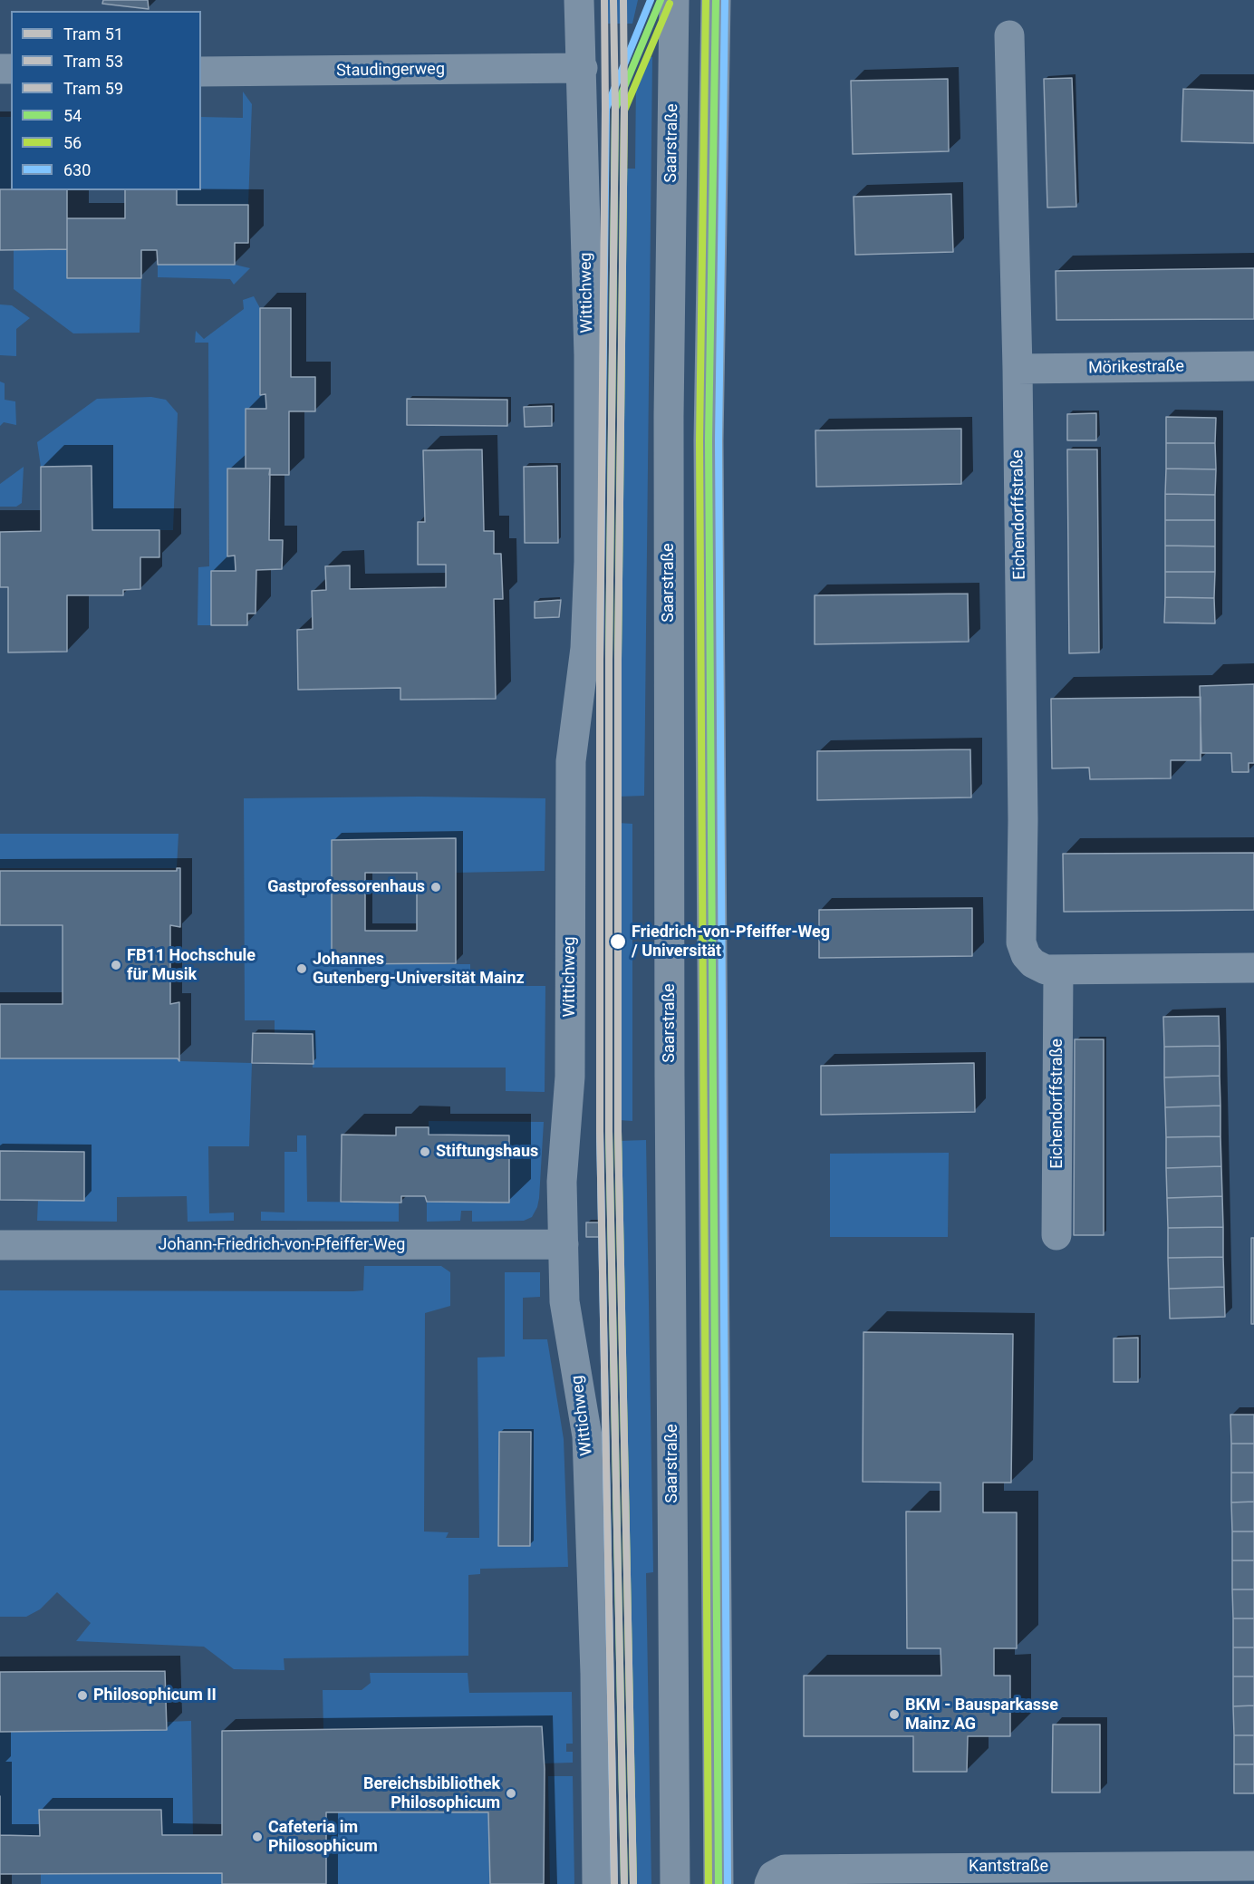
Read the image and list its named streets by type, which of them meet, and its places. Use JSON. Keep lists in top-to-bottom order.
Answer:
{
  "streets": {
    "highway": ["Saarstraße"],
    "street": [
      "Staudingerweg",
      "Wittichweg",
      "Mörikestraße",
      "Eichendorffstraße",
      "Johann-Friedrich-von-Pfeiffer-Weg",
      "Kantstraße"
    ]
  },
  "crossings": [
    ["Staudingerweg", "Wittichweg"],
    ["Wittichweg", "Johann-Friedrich-von-Pfeiffer-Weg"],
    ["Mörikestraße", "Eichendorffstraße"]
  ],
  "places": [
    "Gastprofessorenhaus",
    "Friedrich-von-Pfeiffer-Weg / Universität",
    "FB11 Hochschule für Musik",
    "Johannes Gutenberg-Universität Mainz",
    "Stiftungshaus",
    "Philosophicum II",
    "BKM - Bausparkasse Mainz AG",
    "Bereichsbibliothek Philosophicum",
    "Cafeteria im Philosophicum"
  ],
  "lines": [
    "tram line 51",
    "tram line 53",
    "tram line 59",
    "transit line 54",
    "transit line 56",
    "transit line 630"
  ],
  "legend": [
    "Tram 51",
    "Tram 53",
    "Tram 59",
    "54",
    "56",
    "630"
  ]
}
